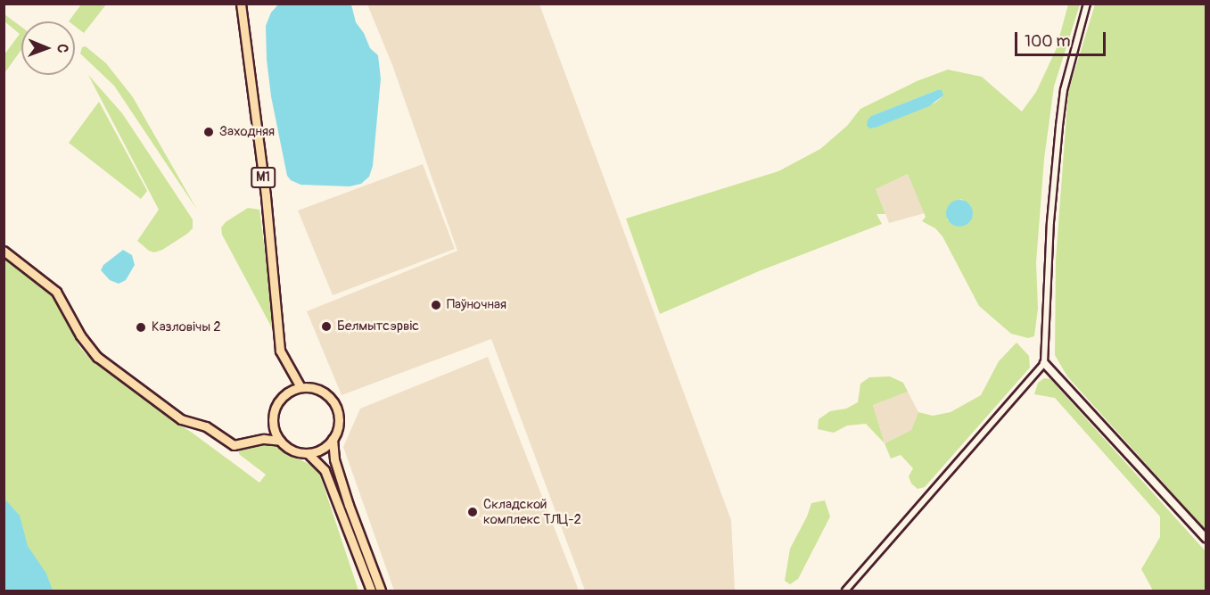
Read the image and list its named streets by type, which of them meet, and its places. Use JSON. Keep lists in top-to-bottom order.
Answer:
{
  "streets": {
    "highway": ["М1"]
  },
  "places": [
    "Заходняя",
    "Паўночная",
    "Белмытсэрвіс",
    "Казловічы 2",
    "Складской комплекс ТЛЦ-2"
  ],
  "scale_bar": "100 m",
  "north": "right"
}
